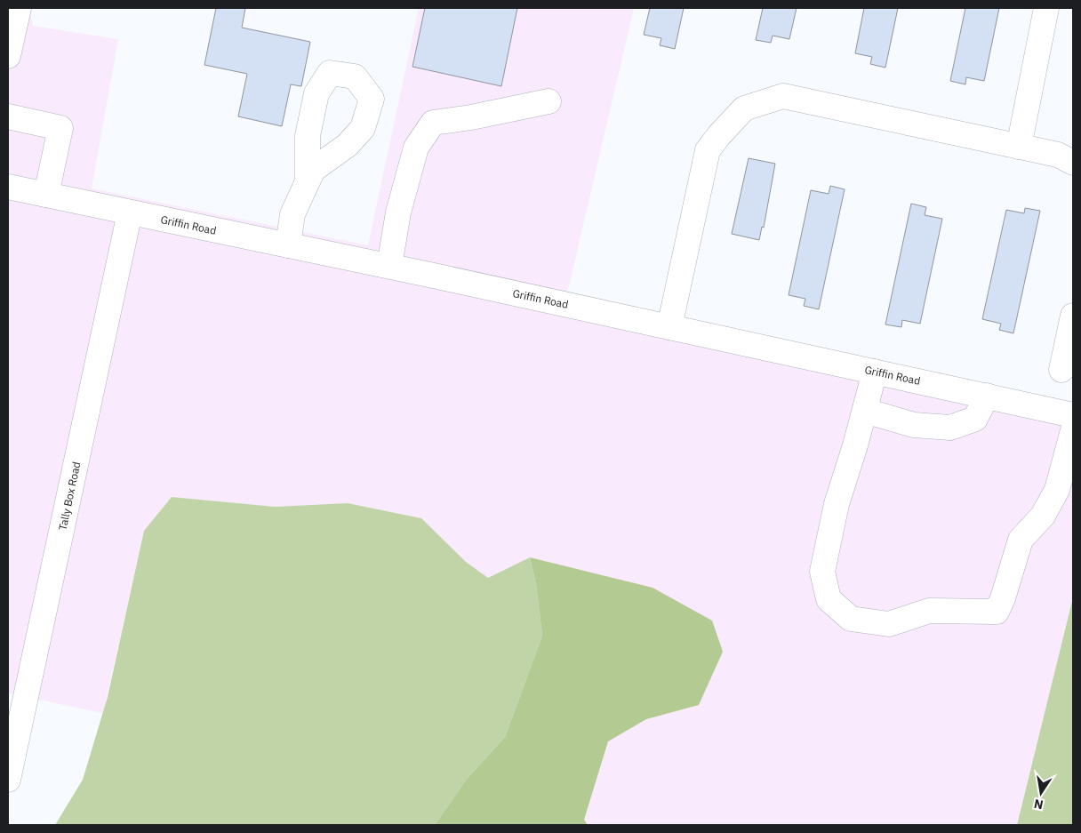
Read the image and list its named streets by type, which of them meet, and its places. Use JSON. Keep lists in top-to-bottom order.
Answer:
{
  "streets": {
    "street": ["Griffin Road", "Tally Box Road"]
  },
  "crossings": [
    ["Griffin Road", "Tally Box Road"]
  ],
  "north": "bottom"
}
